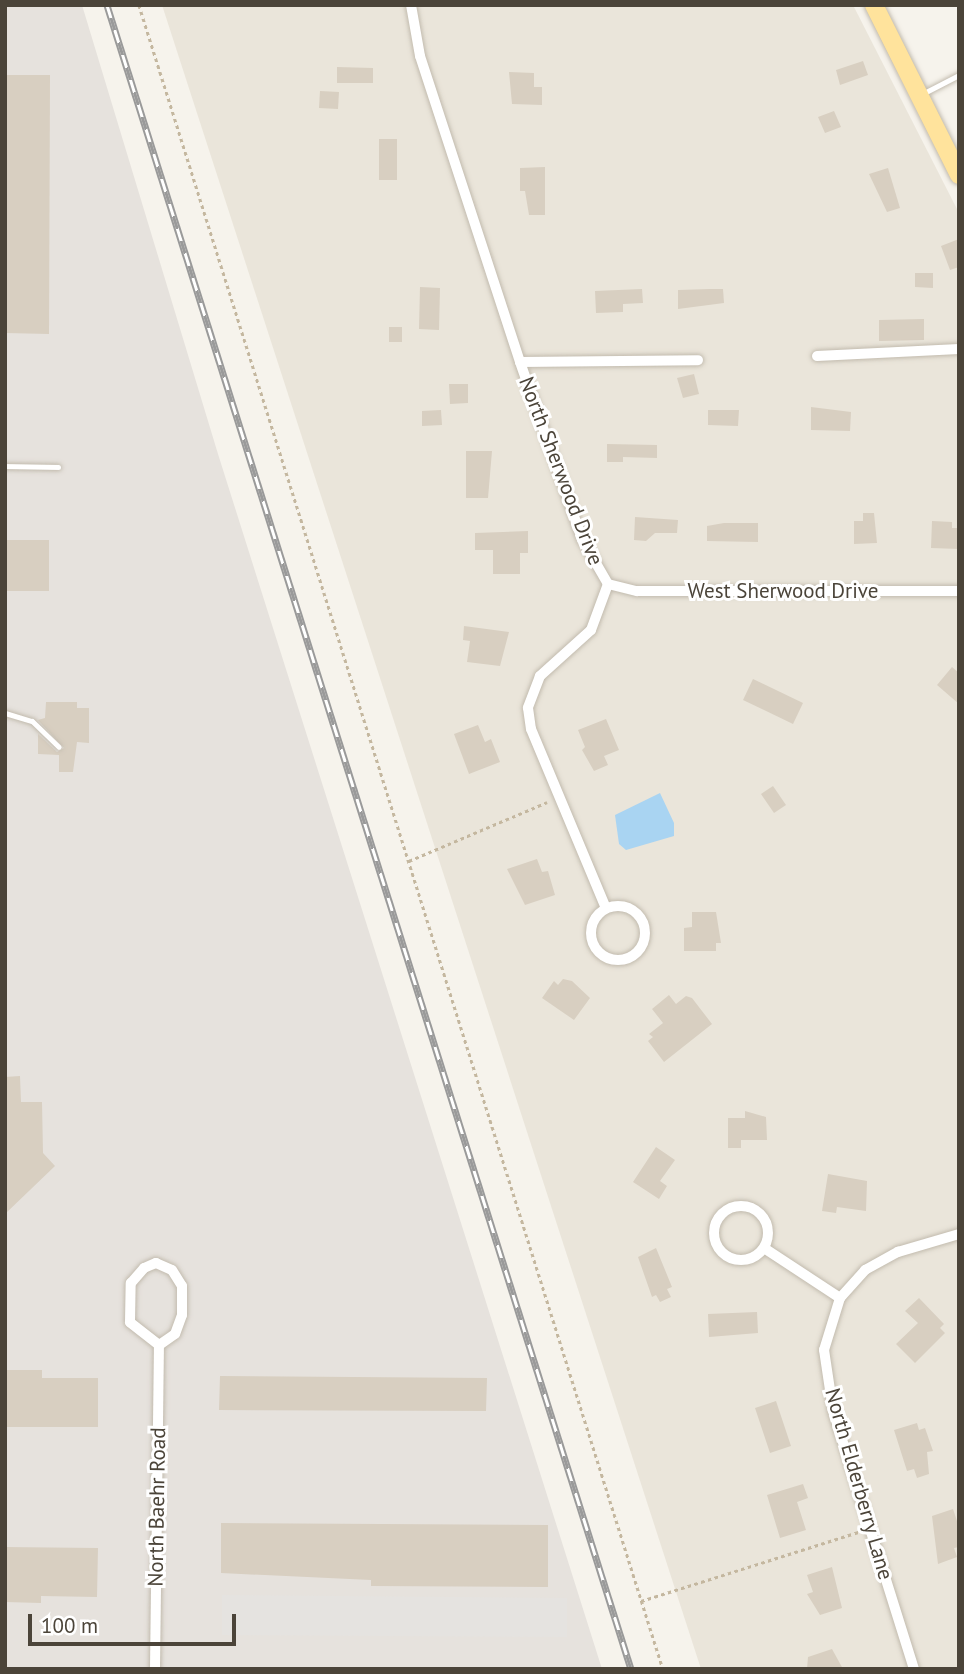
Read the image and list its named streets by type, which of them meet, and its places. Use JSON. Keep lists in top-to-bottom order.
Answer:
{
  "streets": {
    "street": [
      "North Sherwood Drive",
      "West Sherwood Drive",
      "North Elderberry Lane",
      "North Baehr Road"
    ]
  },
  "crossings": [
    ["North Sherwood Drive", "West Sherwood Drive"]
  ],
  "scale_bar": "100 m"
}
